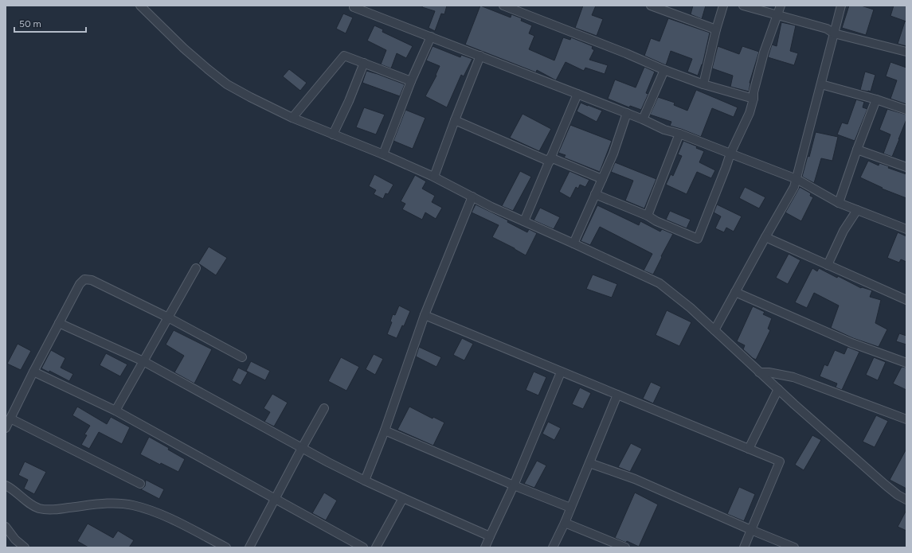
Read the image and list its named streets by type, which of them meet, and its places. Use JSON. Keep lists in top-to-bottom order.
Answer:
{
  "scale_bar": "50 m"
}
